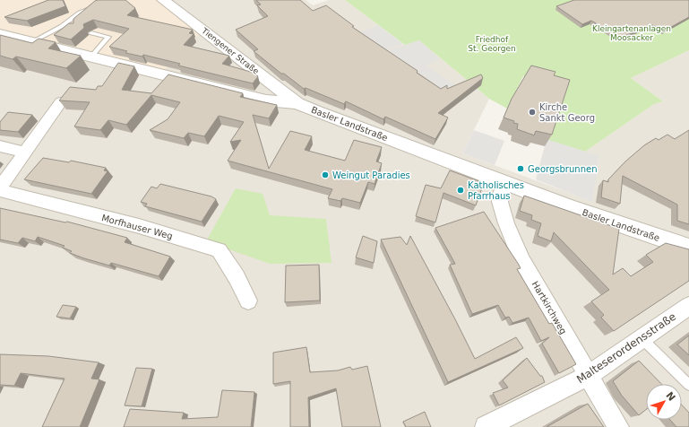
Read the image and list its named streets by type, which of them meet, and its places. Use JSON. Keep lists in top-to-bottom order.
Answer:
{
  "streets": {
    "street": [
      "Tiengener Straße",
      "Basler Landstraße",
      "Morfhauser Weg",
      "Hartkirchweg",
      "Malteserordensstraße"
    ]
  },
  "crossings": [
    ["Tiengener Straße", "Basler Landstraße"],
    ["Basler Landstraße", "Hartkirchweg"],
    ["Hartkirchweg", "Malteserordensstraße"]
  ],
  "parks": ["Kleingartenanlagen Moosacker", "Friedhof St. Georgen"],
  "places": [
    "Kirche Sankt Georg",
    "Georgsbrunnen",
    "Weingut Paradies",
    "Katholisches Pfarrhaus"
  ],
  "north": "top right"
}
